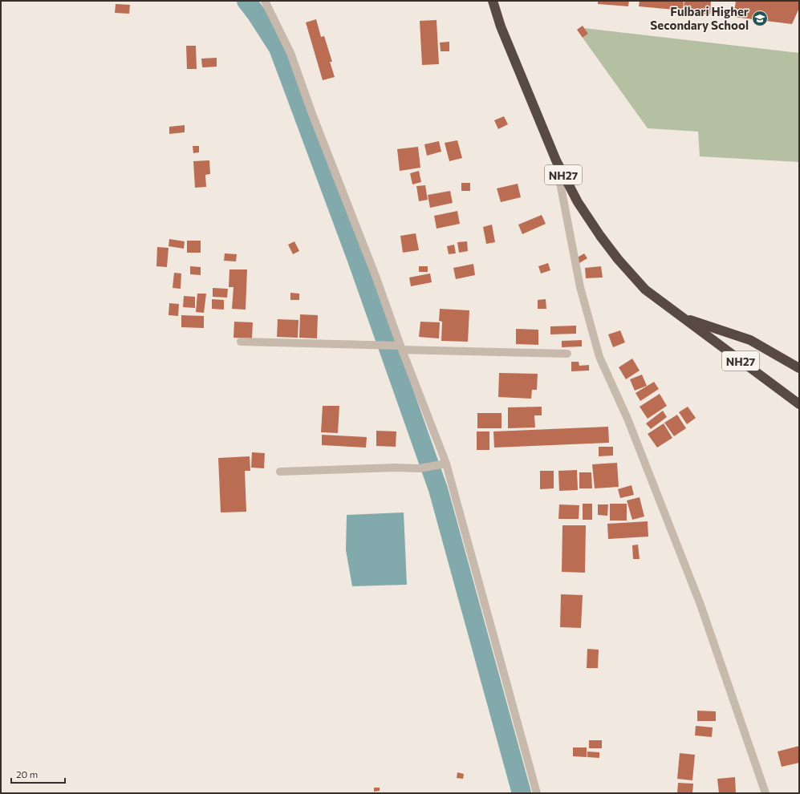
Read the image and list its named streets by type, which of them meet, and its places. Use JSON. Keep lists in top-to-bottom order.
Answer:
{
  "streets": {
    "highway": ["NH27"]
  },
  "places": {
    "school or university": ["Fulbari Higher Secondary School"]
  },
  "scale_bar": "20 m"
}
